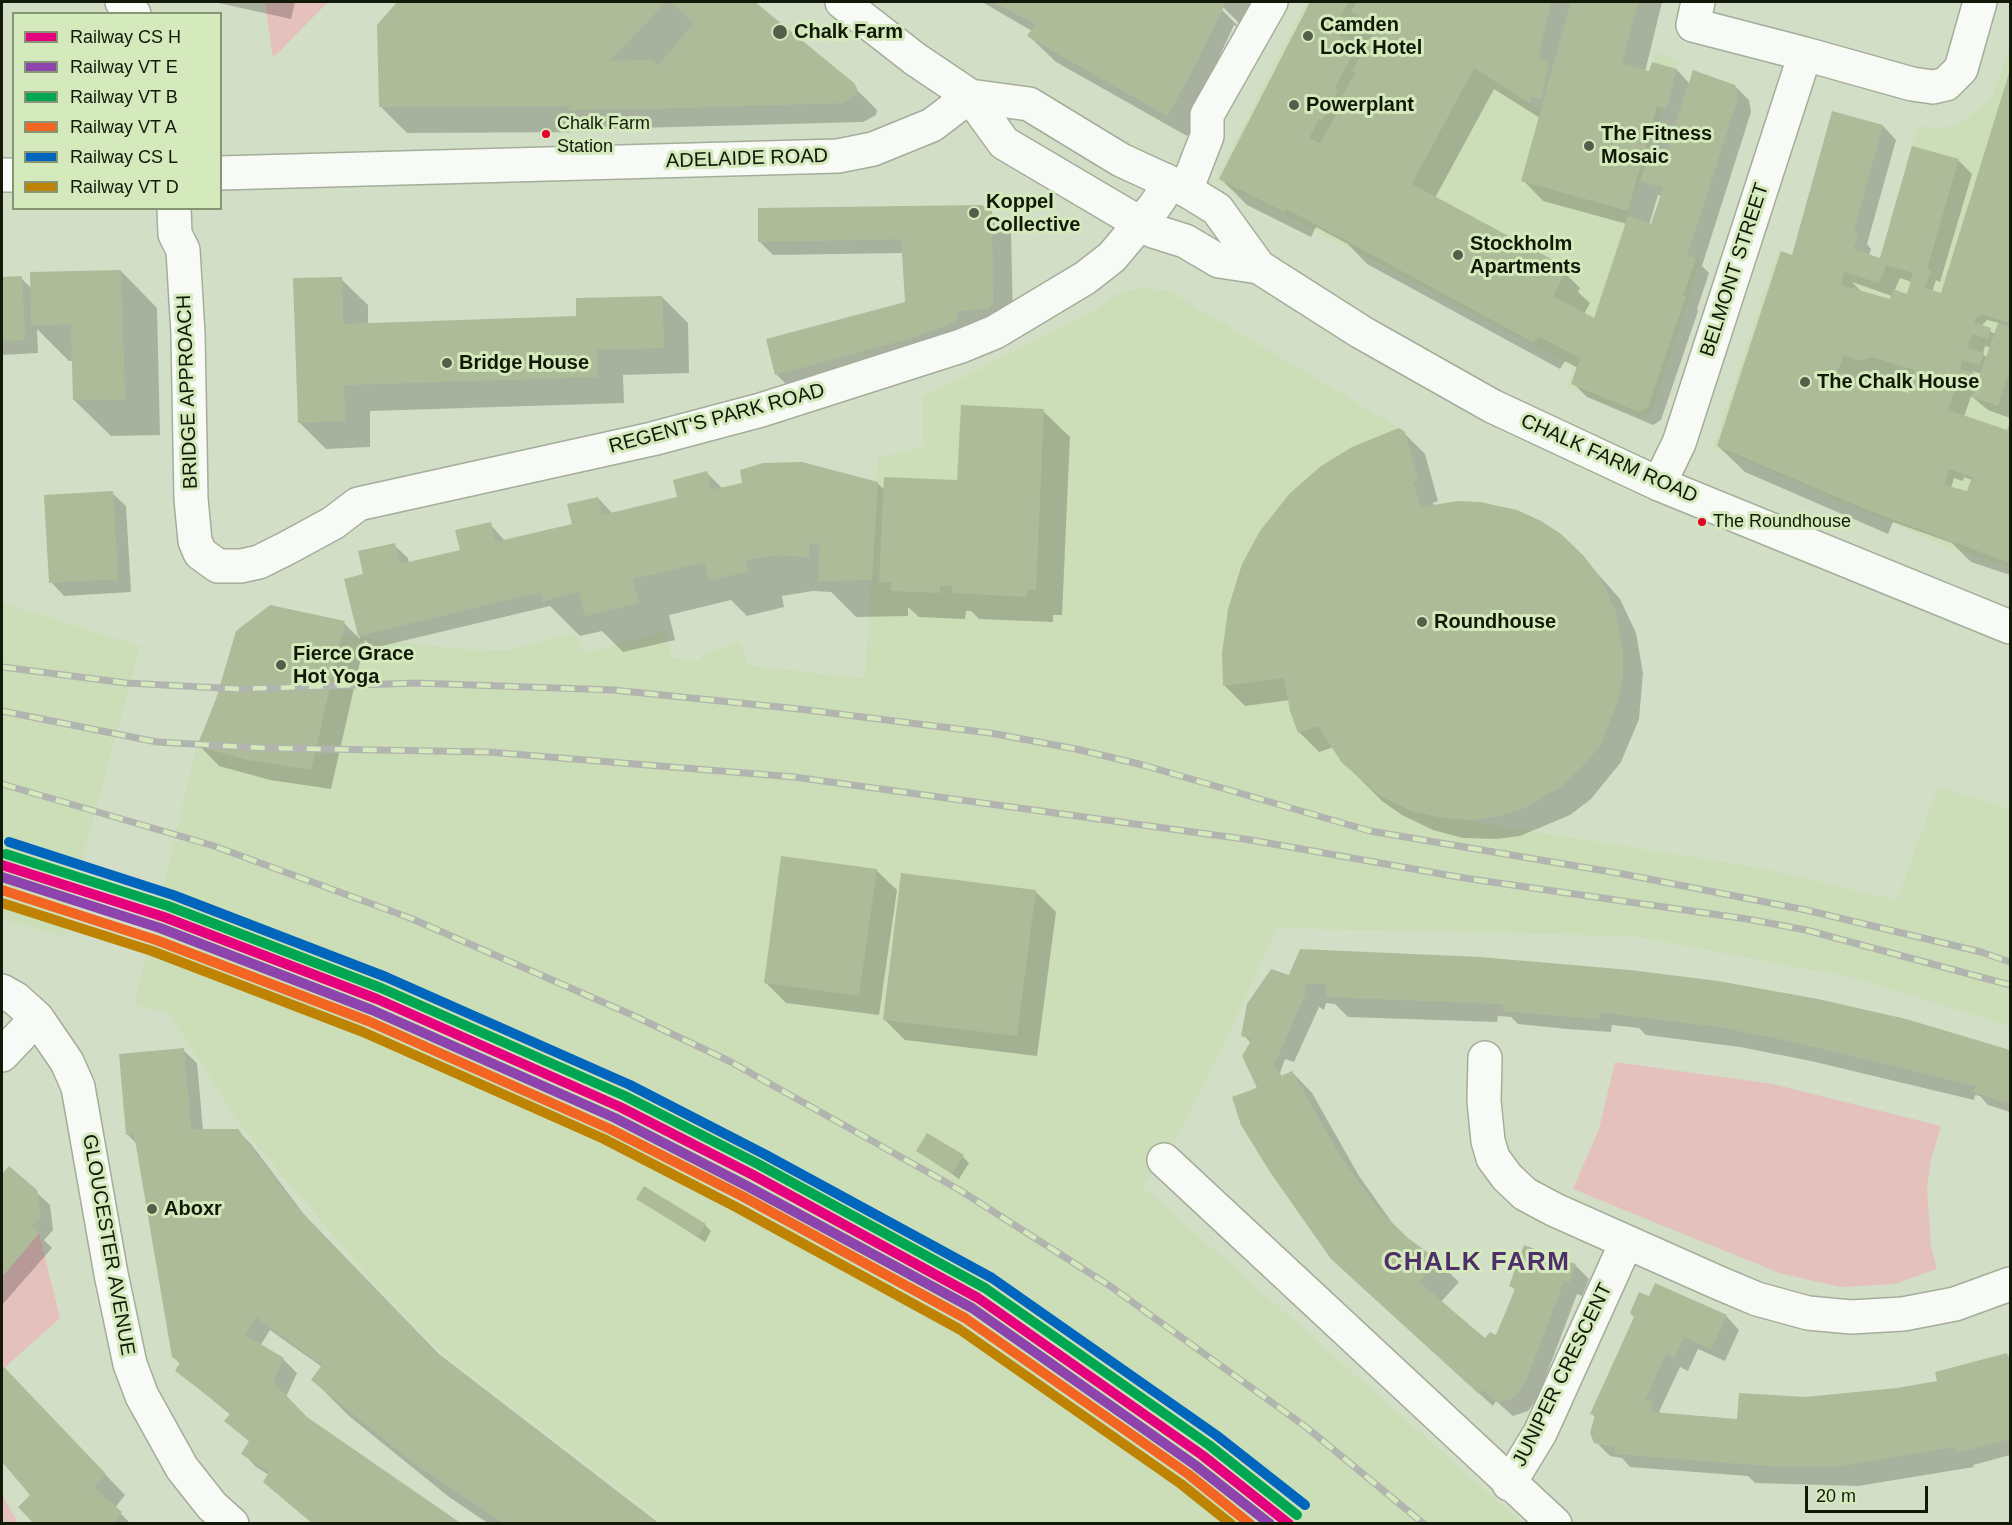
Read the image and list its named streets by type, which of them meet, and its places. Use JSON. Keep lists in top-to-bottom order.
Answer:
{
  "streets": {
    "street": [
      "ADELAIDE ROAD",
      "BELMONT STREET",
      "BRIDGE APPROACH",
      "REGENT'S PARK ROAD",
      "CHALK FARM ROAD",
      "GLOUCESTER AVENUE",
      "JUNIPER CRESCENT"
    ]
  },
  "crossings": [
    ["ADELAIDE ROAD", "CHALK FARM ROAD"],
    ["BELMONT STREET", "CHALK FARM ROAD"],
    ["BRIDGE APPROACH", "REGENT'S PARK ROAD"],
    ["REGENT'S PARK ROAD", "CHALK FARM ROAD"]
  ],
  "districts": ["CHALK FARM"],
  "places": [
    "Chalk Farm",
    "Camden Lock Hotel",
    "Powerplant",
    "Chalk Farm Station",
    "The Fitness Mosaic",
    "Koppel Collective",
    "Stockholm Apartments",
    "Bridge House",
    "The Chalk House",
    "The Roundhouse",
    "Roundhouse",
    "Fierce Grace Hot Yoga",
    "Aboxr"
  ],
  "legend": [
    "Railway CS H",
    "Railway VT E",
    "Railway VT B",
    "Railway VT A",
    "Railway CS L",
    "Railway VT D"
  ],
  "scale_bar": "20 m"
}
